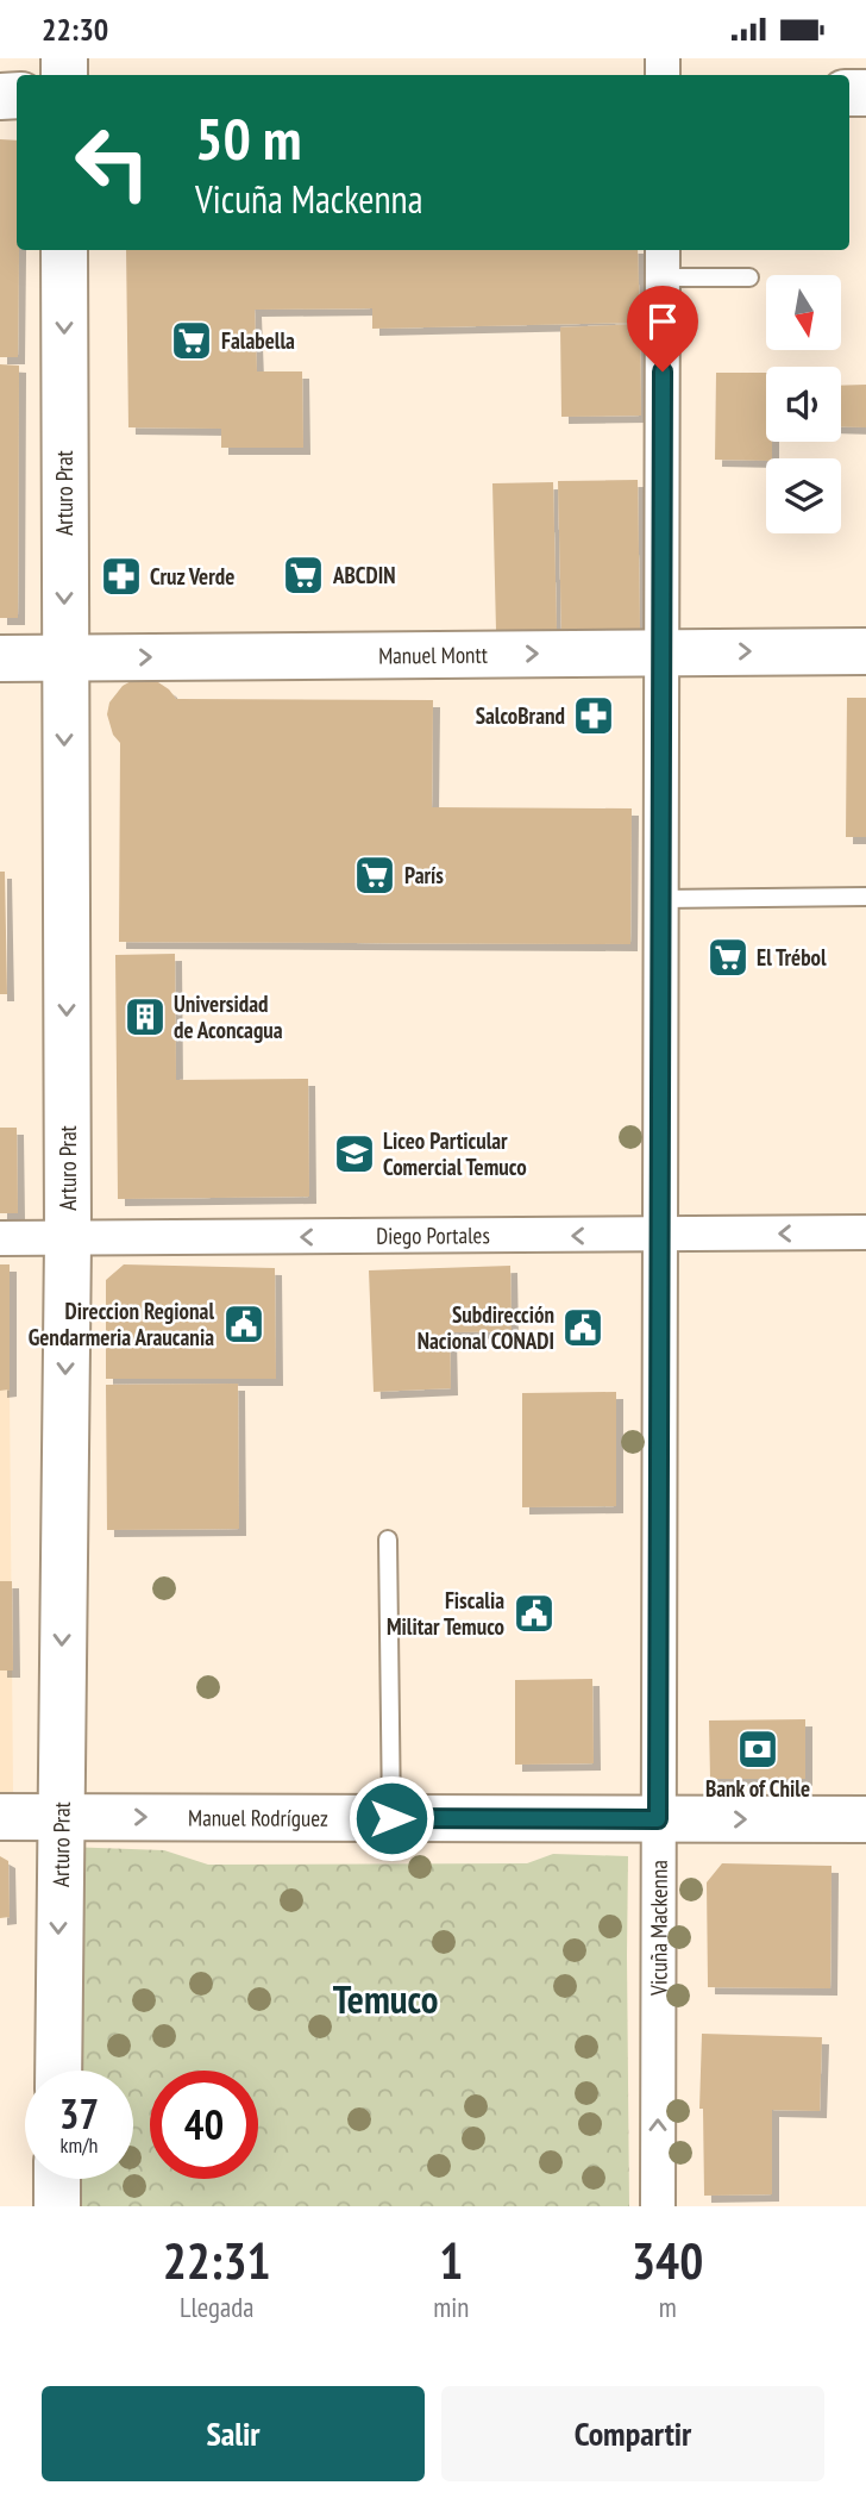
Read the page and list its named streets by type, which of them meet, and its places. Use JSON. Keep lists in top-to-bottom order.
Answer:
{
  "streets": {
    "street": [
      "Arturo Prat",
      "Manuel Montt",
      "Diego Portales",
      "Manuel Rodríguez",
      "Vicuña Mackenna"
    ]
  },
  "crossings": [
    ["Arturo Prat", "Manuel Montt"],
    ["Arturo Prat", "Diego Portales"],
    ["Arturo Prat", "Manuel Rodríguez"],
    ["Manuel Montt", "Vicuña Mackenna"],
    ["Diego Portales", "Vicuña Mackenna"],
    ["Manuel Rodríguez", "Vicuña Mackenna"]
  ],
  "one_way": [
    "Arturo Prat",
    "Manuel Montt",
    "Diego Portales",
    "Manuel Rodríguez"
  ],
  "districts": ["Temuco"],
  "places": {
    "supermarket": [
      "Falabella",
      "ABCDIN",
      "París",
      "El Trébol"
    ],
    "pharmacy": ["Cruz Verde", "SalcoBrand"],
    "building": ["Universidad de Aconcagua"],
    "school or university": ["Liceo Particular Comercial Temuco"],
    "public building": ["Direccion Regional Gendarmeria Araucania", "Subdirección Nacional CONADI", "Fiscalia Militar Temuco"],
    "bank": ["Bank of Chile"]
  },
  "north": "bottom",
  "page": {
    "status": "22:30",
    "turn": ["50 m", "Vicuña Mackenna"],
    "speed": "37 km/h",
    "limit": "40",
    "eta": [
      "22:31",
      "Llegada",
      "1",
      "min",
      "340",
      "m"
    ],
    "buttons": ["Salir", "Compartir"]
  }
}
